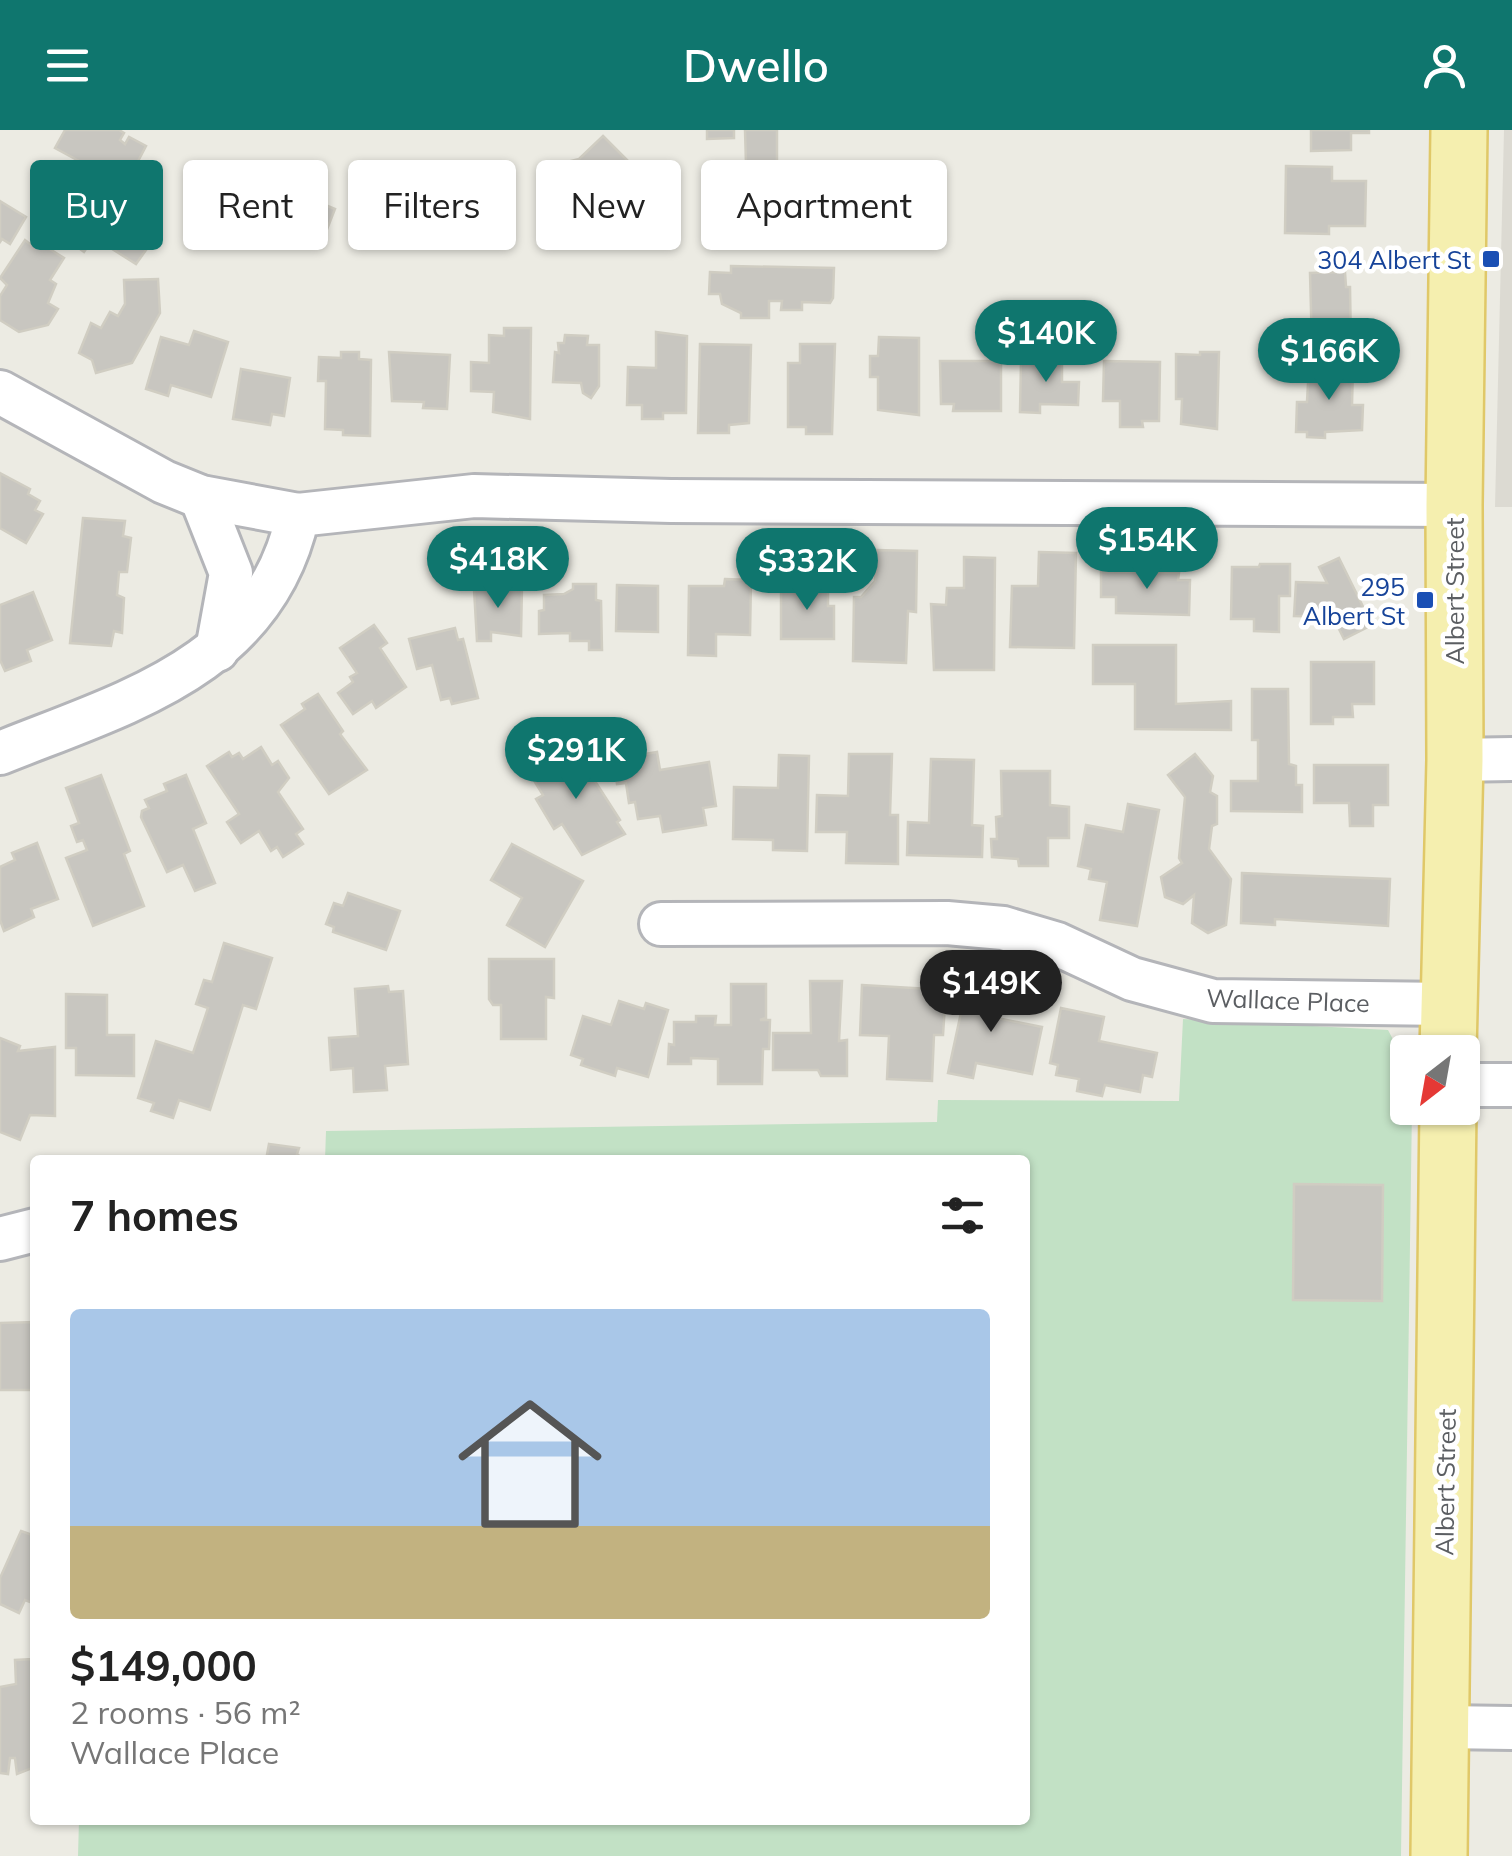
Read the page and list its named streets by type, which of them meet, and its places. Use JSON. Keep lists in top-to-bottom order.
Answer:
{
  "streets": {
    "main road": ["Albert Street"],
    "street": ["Wallace Place"]
  },
  "crossings": [
    ["Albert Street", "Wallace Place"]
  ],
  "places": {
    "transit": ["304 Albert St", "295 Albert St"]
  },
  "north": "bottom left",
  "page": {
    "header": "Dwello",
    "chip": [
      "Buy",
      "Rent",
      "Filters",
      "New",
      "Apartment"
    ],
    "price": [
      "$140K",
      "$166K",
      "$154K",
      "$418K",
      "$332K",
      "$291K",
      "$149K"
    ],
    "heading": "7 homes",
    "list": [
      {
        "name": "$149,000",
        "note": "2 rooms · 56 m² · Wallace Place"
      }
    ]
  }
}
